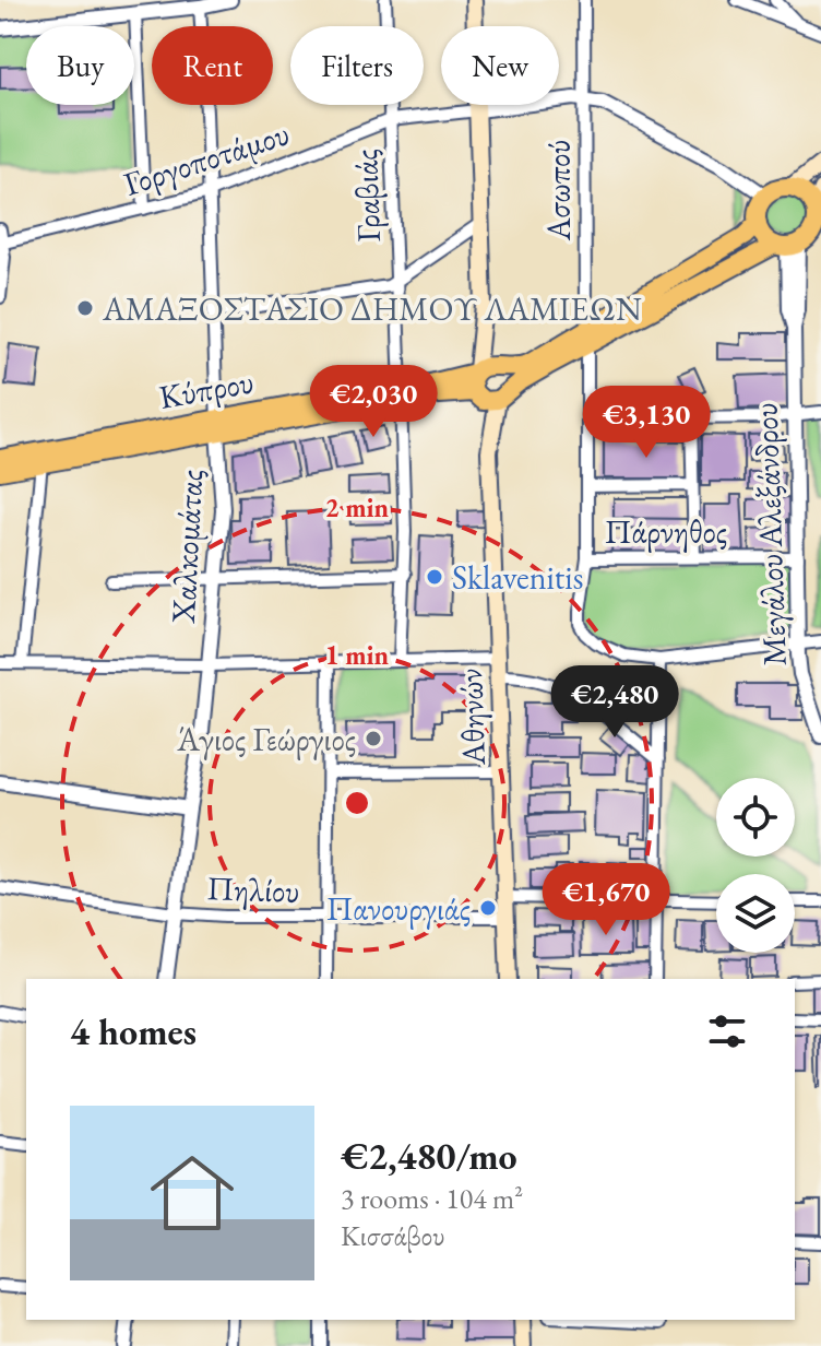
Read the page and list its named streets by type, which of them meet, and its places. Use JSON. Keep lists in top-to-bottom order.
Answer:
{
  "streets": {
    "main road": ["Κύπρου", "Αθηνών"],
    "street": [
      "Γοργοποτάμου",
      "Ασωπού",
      "Γραβιάς",
      "Πάρνηθος",
      "Μεγάλου Αλεξάνδρου",
      "Χαλκομάτας",
      "Πηλίου"
    ]
  },
  "crossings": [
    ["Γοργοποτάμου", "Γραβιάς"],
    ["Γοργοποτάμου", "Χαλκομάτας"],
    ["Ασωπού", "Κύπρου"],
    ["Γραβιάς", "Κύπρου"],
    ["Κύπρου", "Μεγάλου Αλεξάνδρου"],
    ["Κύπρου", "Χαλκομάτας"],
    ["Κύπρου", "Αθηνών"],
    ["Πάρνηθος", "Μεγάλου Αλεξάνδρου"],
    ["Χαλκομάτας", "Πηλίου"],
    ["Αθηνών", "Πηλίου"]
  ],
  "places": [
    "ΑΜΑΞΟΣΤΑΣΙΟ ΔΗΜΟΥ ΛΑΜΙΕΩΝ",
    "Sklavenitis",
    "Άγιος Γεώργιος",
    "Πανουργιάς"
  ],
  "page": {
    "chip": [
      "Buy",
      "Rent",
      "Filters",
      "New"
    ],
    "price": [
      "€2,030",
      "€3,130",
      "€2,480",
      "€1,670"
    ],
    "heading": "4 homes",
    "list": [
      {
        "name": "€2,480/mo",
        "note": "3 rooms · 104 m² · Κισσάβου"
      }
    ]
  },
  "rings": ["2 min", "1 min"]
}
